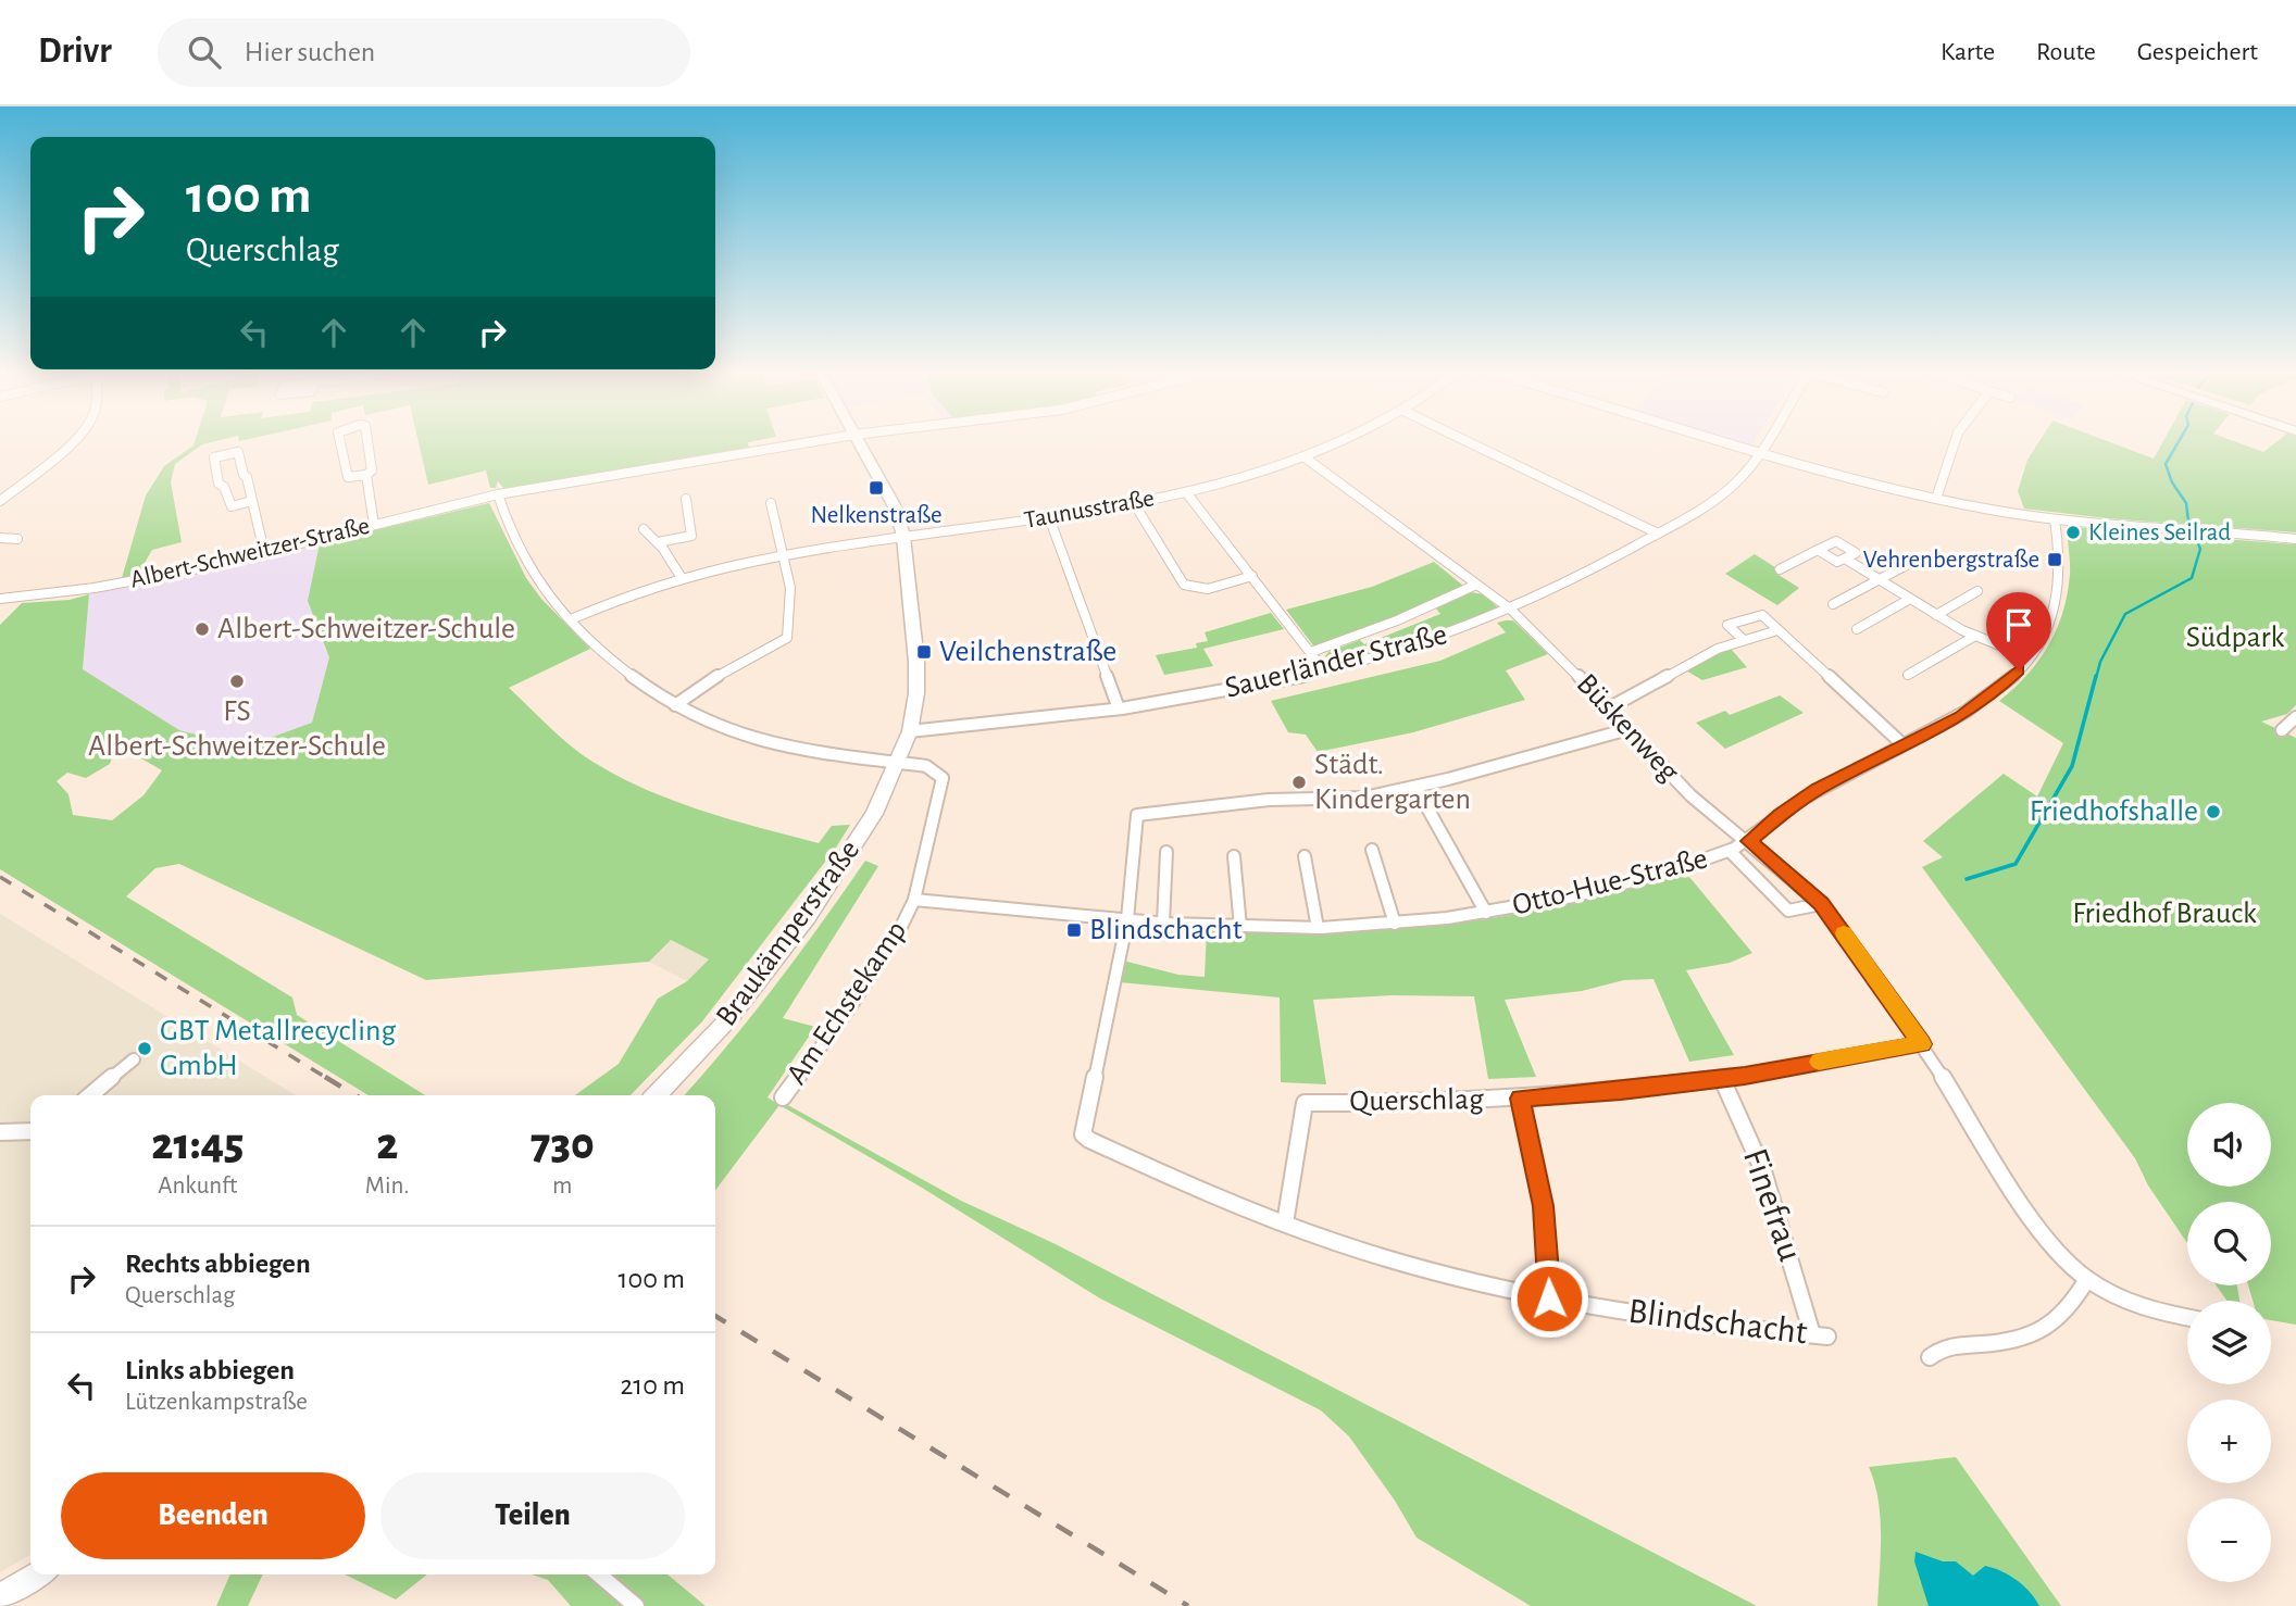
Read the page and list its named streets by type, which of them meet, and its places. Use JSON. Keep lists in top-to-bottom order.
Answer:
{
  "streets": {
    "street": [
      "Taunusstraße",
      "Albert-Schweitzer-Straße",
      "Sauerländer Straße",
      "Büskenweg",
      "Otto-Hue-Straße",
      "Braukämperstraße",
      "Am Echstekamp",
      "Querschlag",
      "Finefrau",
      "Blindschacht"
    ]
  },
  "crossings": [
    ["Taunusstraße", "Büskenweg"],
    ["Taunusstraße", "Braukämperstraße"],
    ["Sauerländer Straße", "Büskenweg"],
    ["Sauerländer Straße", "Braukämperstraße"],
    ["Büskenweg", "Otto-Hue-Straße"],
    ["Büskenweg", "Querschlag"],
    ["Otto-Hue-Straße", "Am Echstekamp"],
    ["Otto-Hue-Straße", "Blindschacht"],
    ["Braukämperstraße", "Am Echstekamp"],
    ["Querschlag", "Finefrau"],
    ["Querschlag", "Blindschacht"],
    ["Finefrau", "Blindschacht"]
  ],
  "parks": ["Südpark", "Friedhof Brauck"],
  "places": {
    "transit": [
      "Nelkenstraße",
      "Vehrenbergstraße",
      "Veilchenstraße",
      "Blindschacht"
    ],
    "other": [
      "Kleines Seilrad",
      "Albert-Schweitzer-Schule",
      "FS Albert-Schweitzer-Schule",
      "Städt. Kindergarten",
      "Friedhofshalle",
      "GBT Metallrecycling GmbH"
    ]
  },
  "page": {
    "header": "Drivr",
    "search": "Hier suchen",
    "nav": ["Karte", "Route", "Gespeichert"],
    "turn": ["100 m", "Querschlag"],
    "eta": [
      "21:45",
      "Ankunft",
      "2",
      "Min.",
      "730",
      "m"
    ],
    "map_buttons": ["+", "−"],
    "list": [
      {
        "name": "Rechts abbiegen",
        "note": "Querschlag",
        "value": "100 m"
      },
      {
        "name": "Links abbiegen",
        "note": "Lützenkampstraße",
        "value": "210 m"
      }
    ],
    "buttons": ["Beenden", "Teilen"]
  }
}
